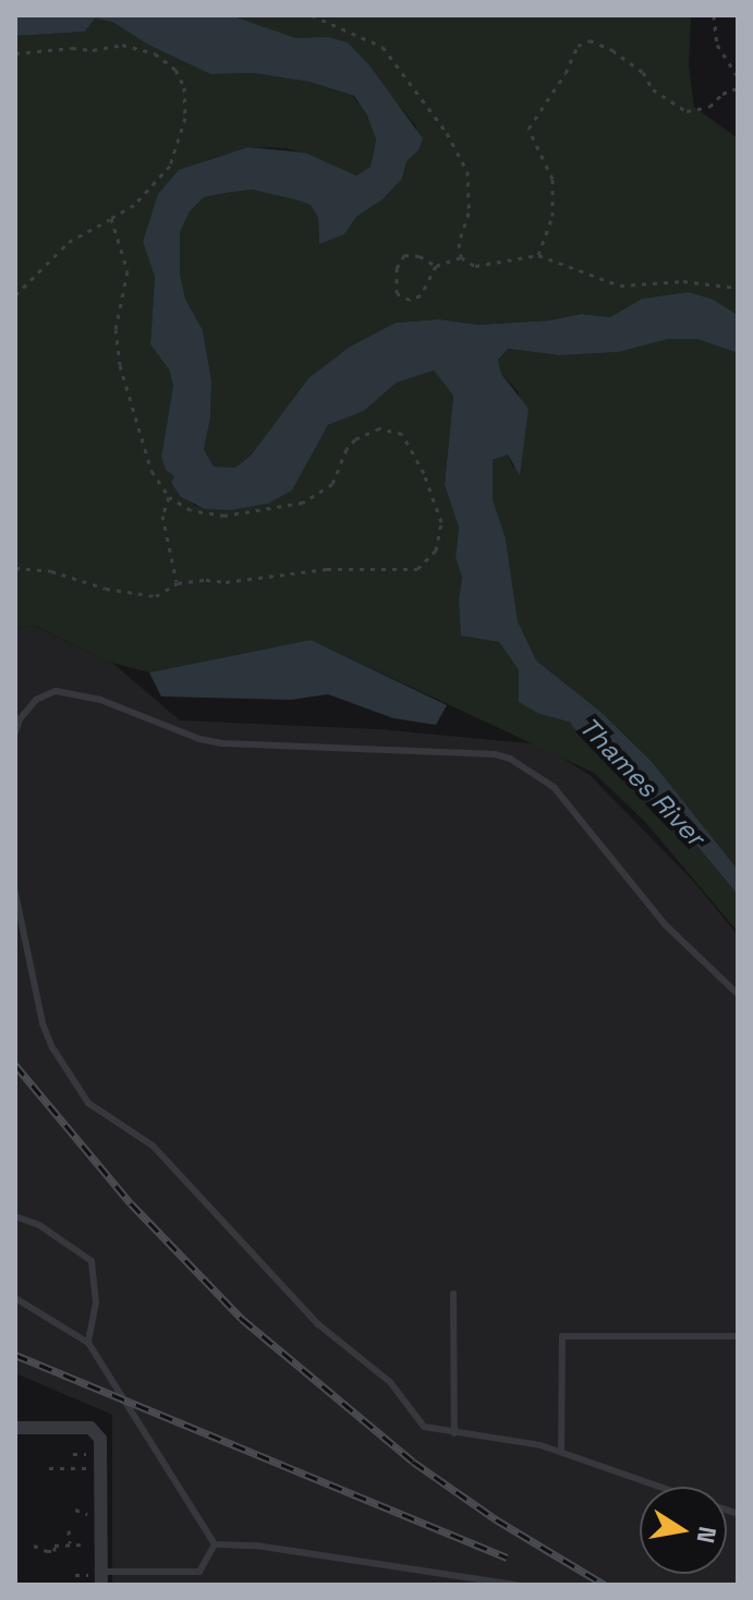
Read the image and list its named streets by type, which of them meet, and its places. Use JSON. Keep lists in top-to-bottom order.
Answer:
{
  "water": ["Thames River"],
  "north": "right"
}
